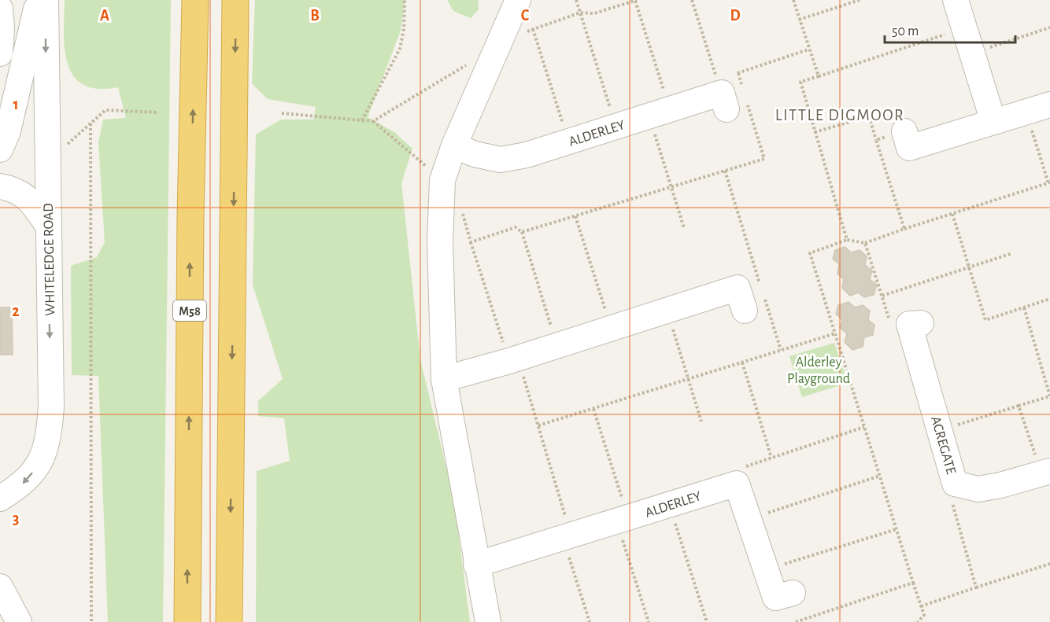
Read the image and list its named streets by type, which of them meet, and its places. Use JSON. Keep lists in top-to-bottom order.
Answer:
{
  "streets": {
    "highway": ["M58"],
    "street": ["ALDERLEY", "WHITELEDGE ROAD", "ACREGATE"]
  },
  "districts": ["LITTLE DIGMOOR"],
  "parks": ["Alderley Playground"],
  "scale_bar": "50 m",
  "grid": {
    "columns": [
      "A",
      "B",
      "C",
      "D"
    ],
    "rows": ["1", "2", "3"]
  }
}
